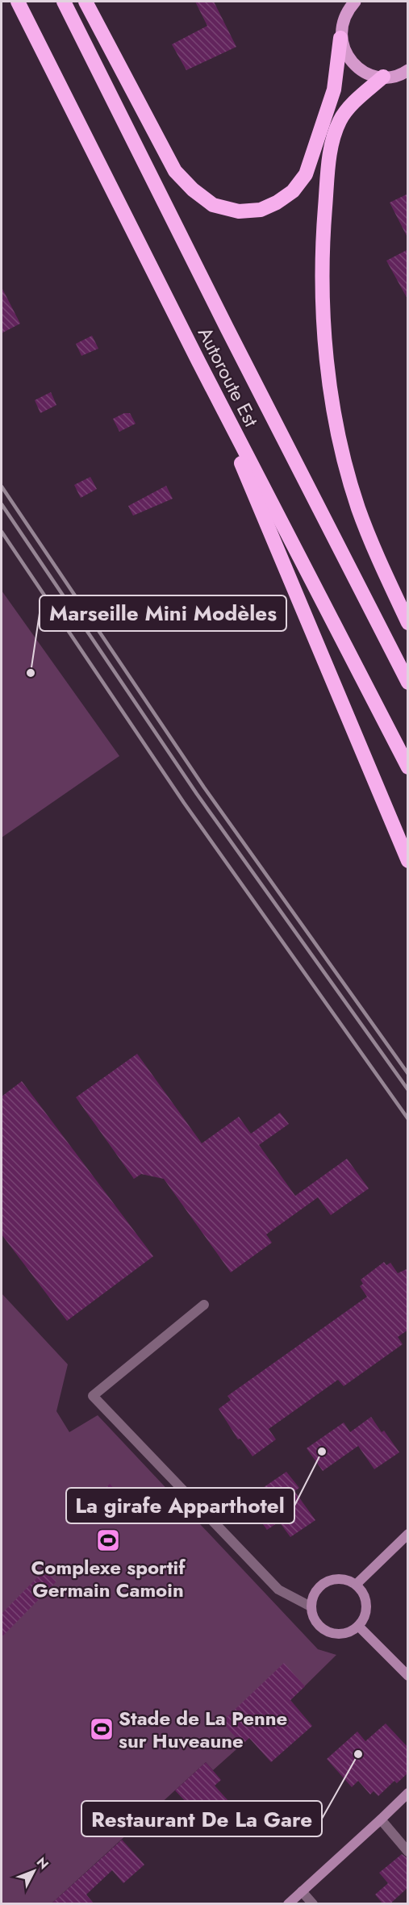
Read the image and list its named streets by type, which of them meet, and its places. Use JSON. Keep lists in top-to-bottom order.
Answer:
{
  "streets": {
    "highway": ["Autoroute Est"]
  },
  "places": {
    "other": ["Marseille Mini Modèles", "La girafe Apparthotel", "Restaurant De La Gare"],
    "sports": ["Complexe sportif Germain Camoin", "Stade de La Penne sur Huveaune"]
  },
  "north": "top right"
}
